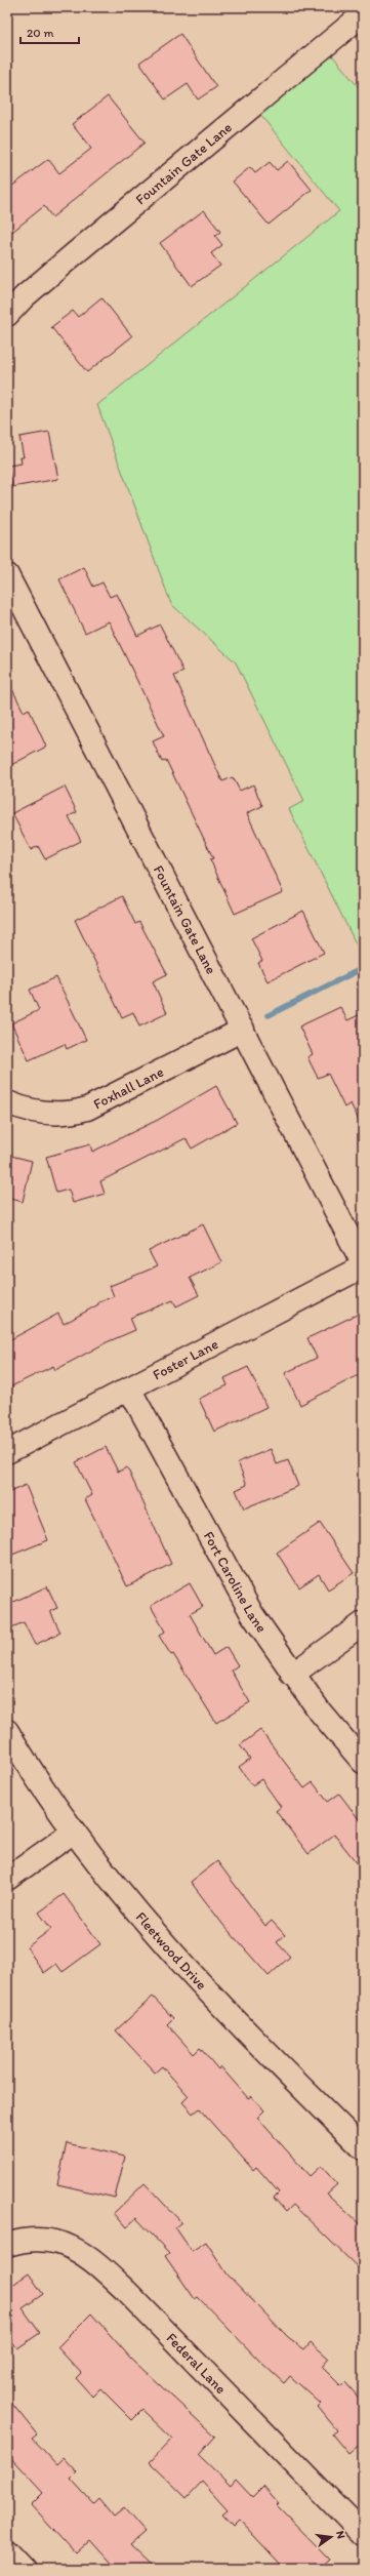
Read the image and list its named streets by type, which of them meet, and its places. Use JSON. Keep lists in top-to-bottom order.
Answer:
{
  "streets": {
    "street": [
      "Fountain Gate Lane",
      "Foxhall Lane",
      "Foster Lane",
      "Fort Caroline Lane",
      "Fleetwood Drive",
      "Federal Lane"
    ]
  },
  "crossings": [
    ["Fountain Gate Lane", "Foxhall Lane"],
    ["Foster Lane", "Fort Caroline Lane"]
  ],
  "scale_bar": "20 m",
  "north": "right"
}
